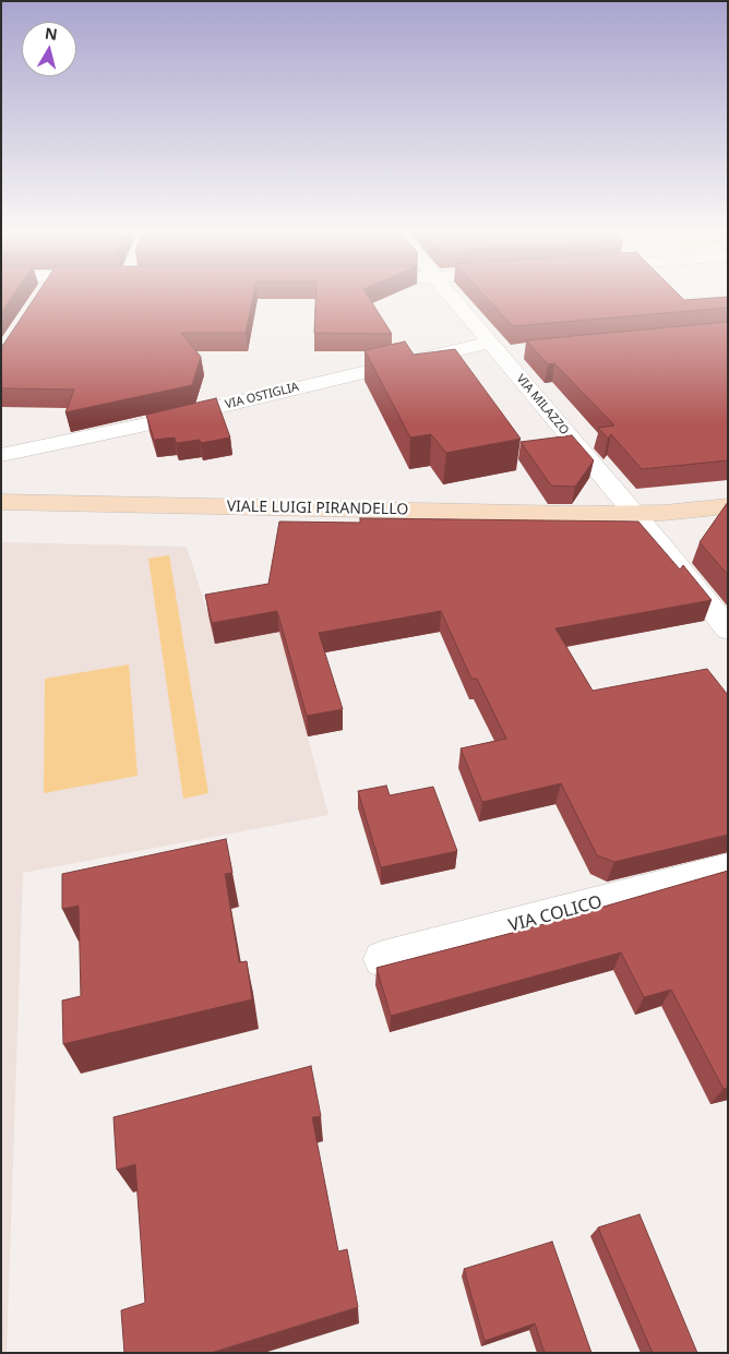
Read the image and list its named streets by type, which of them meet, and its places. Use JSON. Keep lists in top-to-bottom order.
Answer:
{
  "streets": {
    "main road": ["VIALE LUIGI PIRANDELLO"],
    "street": ["VIA OSTIGLIA", "VIA MILAZZO", "VIA COLICO"]
  },
  "crossings": [
    ["VIA OSTIGLIA", "VIA MILAZZO"],
    ["VIA MILAZZO", "VIALE LUIGI PIRANDELLO"]
  ],
  "north": "top"
}
